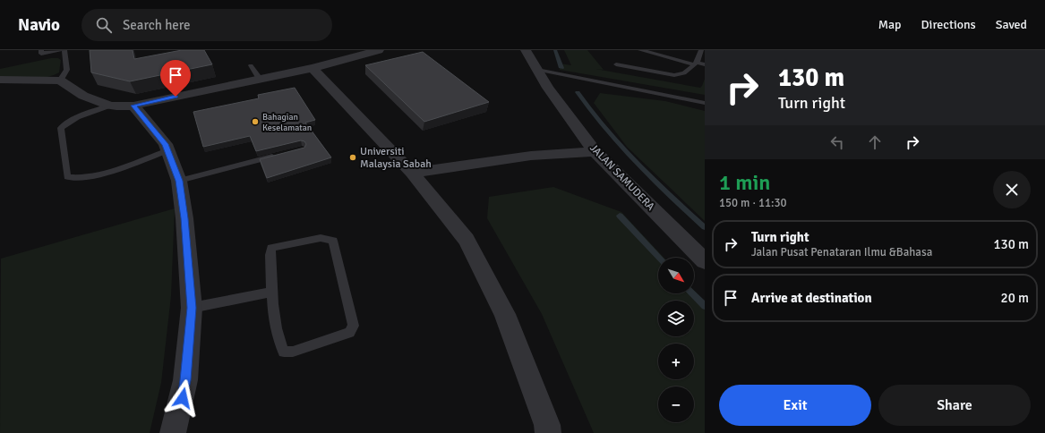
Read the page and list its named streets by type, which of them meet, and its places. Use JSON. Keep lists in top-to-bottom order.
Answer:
{
  "streets": {
    "street": ["JALAN SAMUDERA"]
  },
  "places": ["Bahagian Keselamatan", "Universiti Malaysia Sabah"],
  "north": "bottom right",
  "page": {
    "header": "Navio",
    "search": "Search here",
    "nav": ["Map", "Directions", "Saved"],
    "turn": ["130 m", "Turn right"],
    "heading": ["1 min", "150 m · 11:30"],
    "list": [
      {
        "name": "Turn right",
        "note": "Jalan Pusat Penataran Ilmu &Bahasa",
        "value": "130 m"
      },
      {
        "name": "Arrive at destination",
        "value": "20 m"
      }
    ],
    "map_buttons": ["+", "−"],
    "buttons": ["Exit", "Share"]
  }
}
